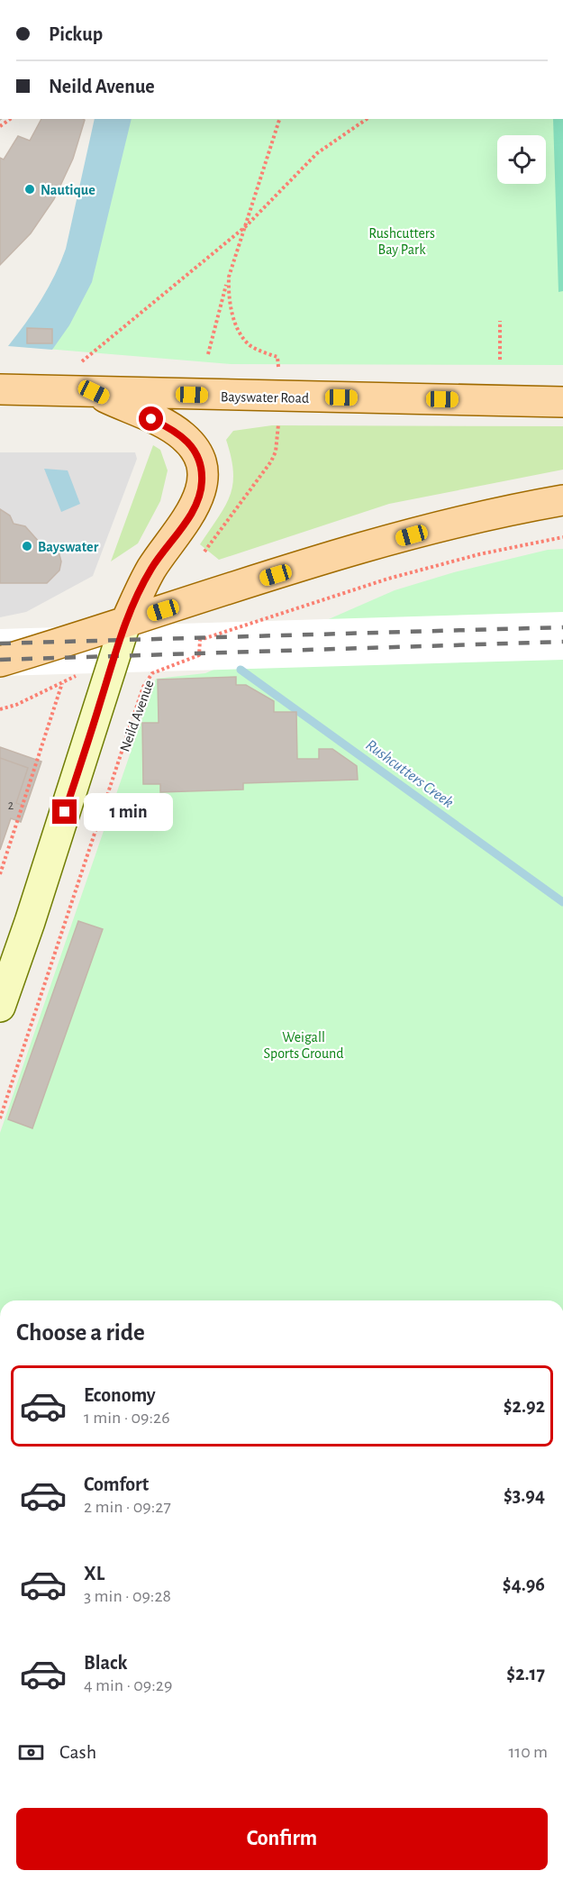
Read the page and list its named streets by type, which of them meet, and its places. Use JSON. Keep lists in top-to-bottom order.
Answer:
{
  "streets": {
    "main road": ["Bayswater Road"],
    "path": ["Neild Avenue"]
  },
  "water": ["Rushcutters Creek"],
  "parks": ["Rushcutters Bay Park", "Weigall Sports Ground"],
  "places": ["Nautique", "Bayswater"],
  "house_numbers": ["2"],
  "page": {
    "banner": ["Pickup", "Neild Avenue"],
    "bubble": "1 min",
    "heading": "Choose a ride",
    "list": [
      {
        "name": "Economy",
        "note": "1 min · 09:26",
        "value": "$2.92"
      },
      {
        "name": "Comfort",
        "note": "2 min · 09:27",
        "value": "$3.94"
      },
      {
        "name": "XL",
        "note": "3 min · 09:28",
        "value": "$4.96"
      },
      {
        "name": "Black",
        "note": "4 min · 09:29",
        "value": "$2.17"
      }
    ],
    "pay": ["Cash", "110 m"],
    "buttons": "Confirm"
  }
}
